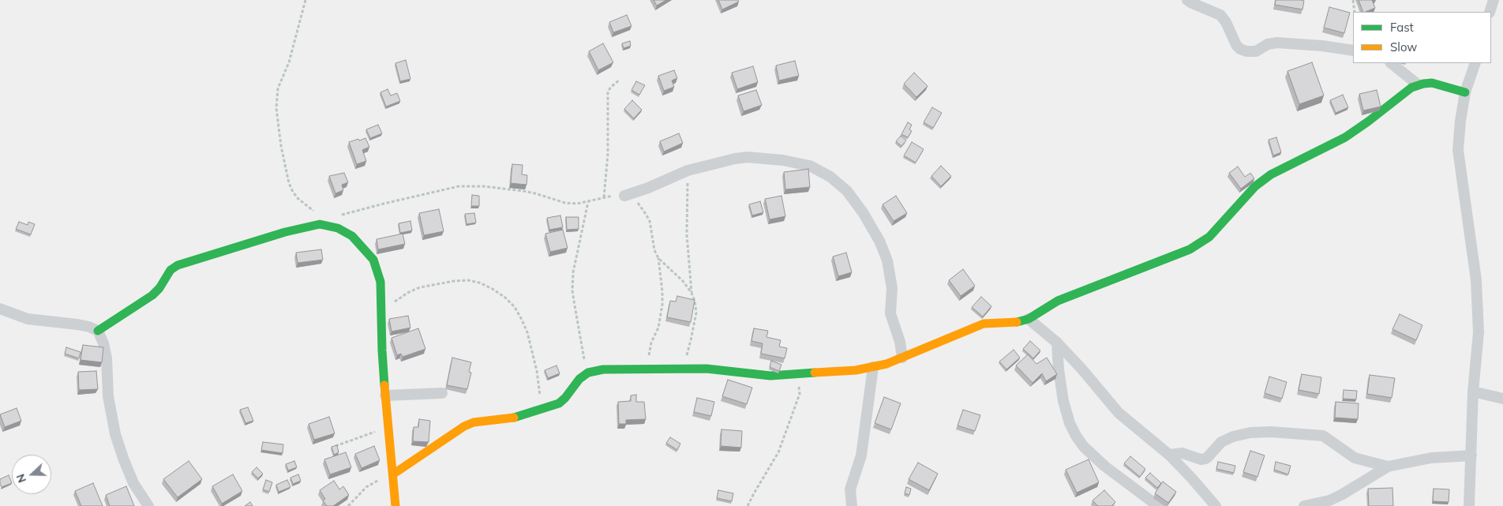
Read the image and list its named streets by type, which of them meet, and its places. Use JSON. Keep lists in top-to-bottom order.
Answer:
{
  "legend": ["Fast", "Slow"],
  "north": "left"
}
